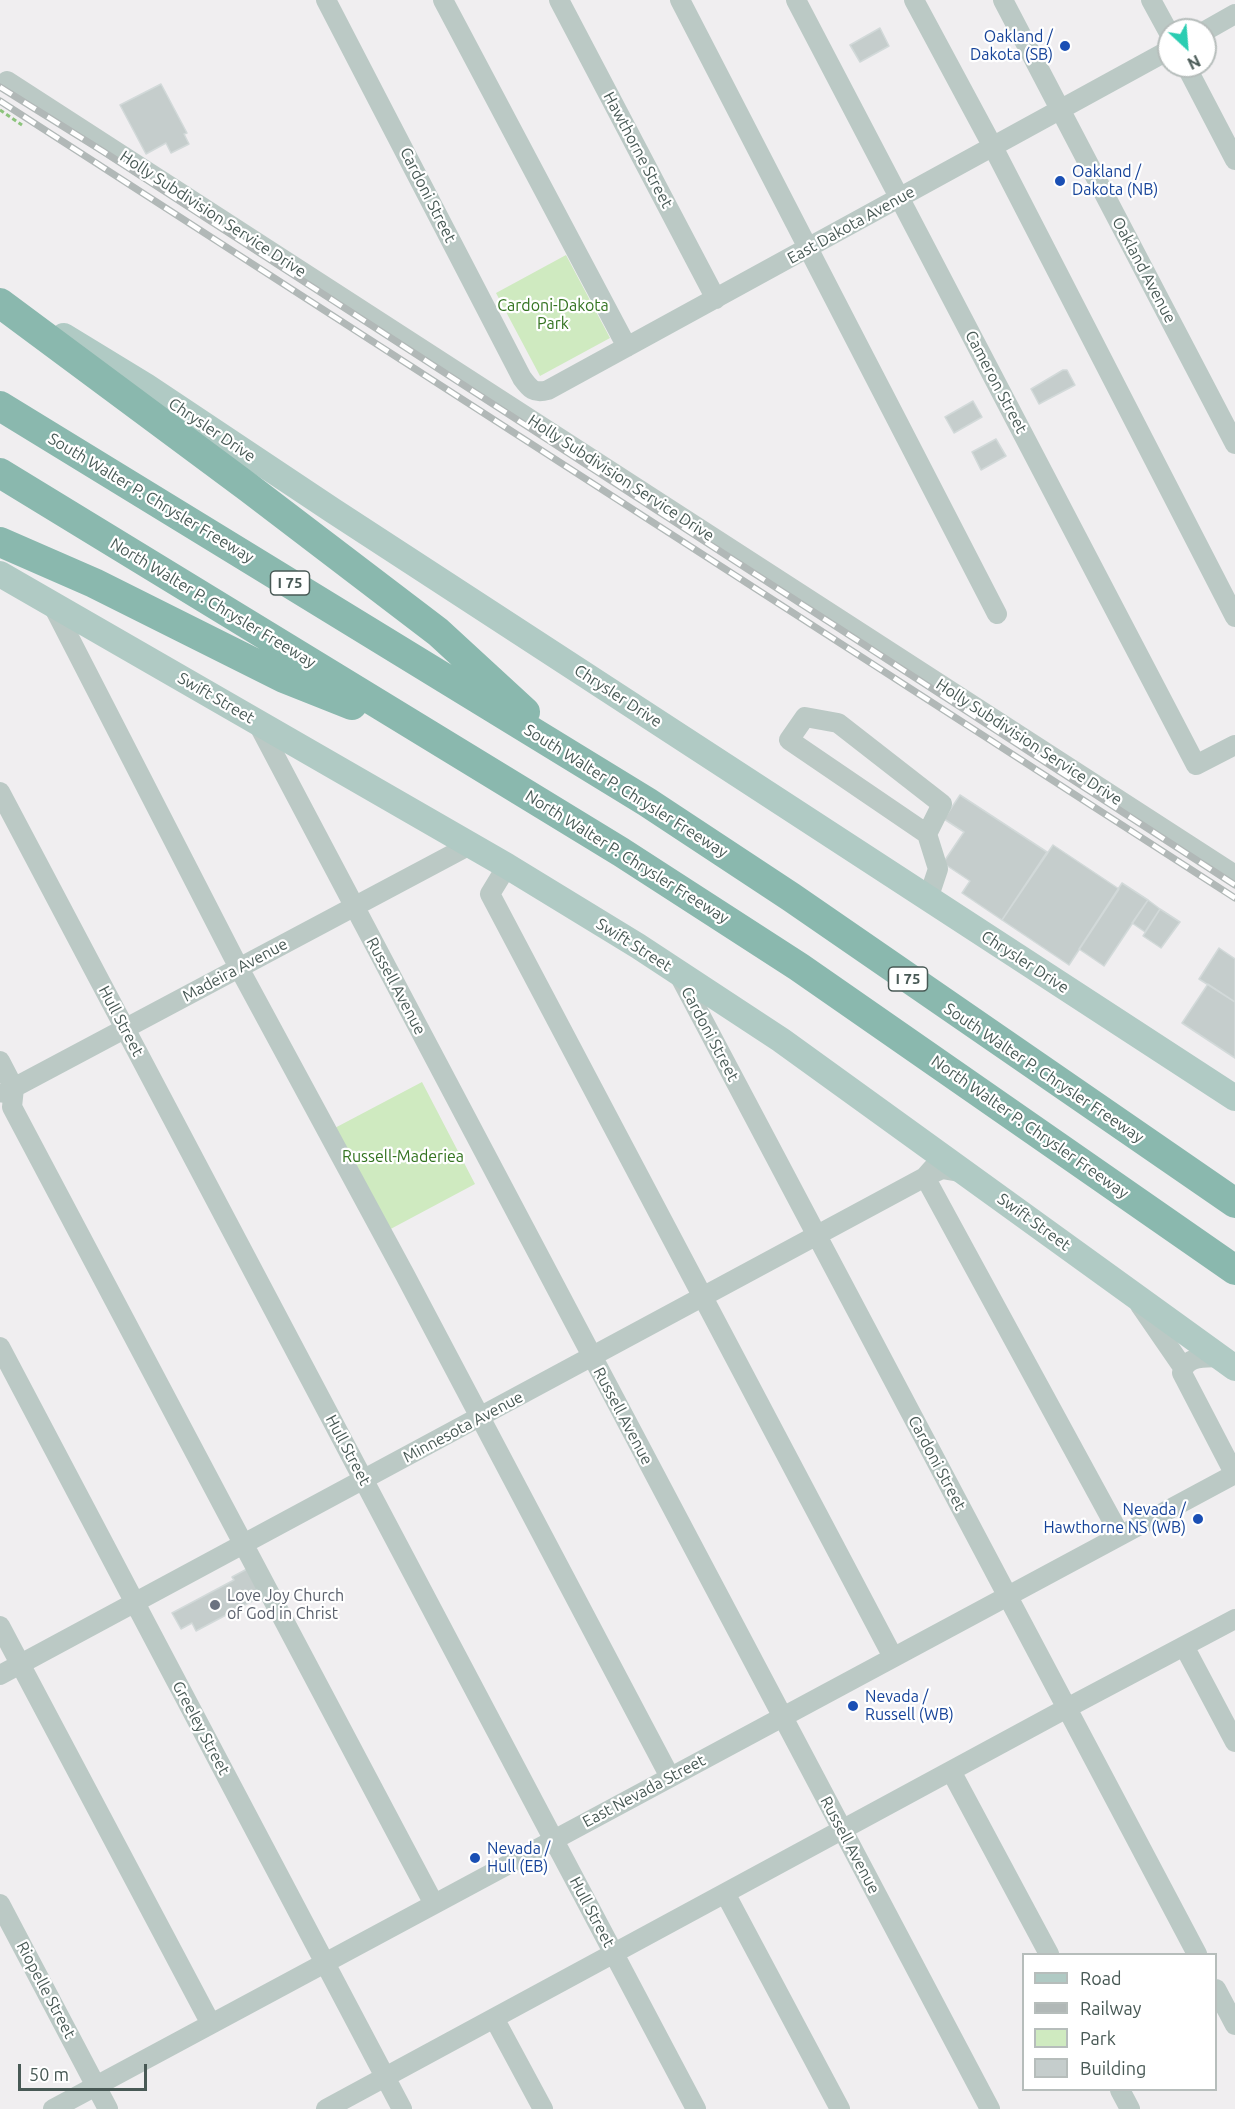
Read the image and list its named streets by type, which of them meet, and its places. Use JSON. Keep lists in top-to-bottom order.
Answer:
{
  "streets": {
    "highway": ["South Walter P. Chrysler Freeway", "I 75", "North Walter P. Chrysler Freeway"],
    "main road": ["Chrysler Drive", "Swift Street"],
    "street": [
      "Hawthorne Street",
      "Cardoni Street",
      "Holly Subdivision Service Drive",
      "East Dakota Avenue",
      "Oakland Avenue",
      "Cameron Street",
      "Madeira Avenue",
      "Russell Avenue",
      "Hull Street",
      "Minnesota Avenue",
      "Greeley Street",
      "East Nevada Street",
      "Riopelle Street"
    ]
  },
  "crossings": [
    ["Hawthorne Street", "East Dakota Avenue"],
    ["Cardoni Street", "East Dakota Avenue"],
    ["Cardoni Street", "Swift Street"],
    ["Cardoni Street", "Minnesota Avenue"],
    ["Cardoni Street", "East Nevada Street"],
    ["East Dakota Avenue", "Oakland Avenue"],
    ["East Dakota Avenue", "Cameron Street"],
    ["Swift Street", "Madeira Avenue"],
    ["Swift Street", "Russell Avenue"],
    ["Swift Street", "Minnesota Avenue"],
    ["Madeira Avenue", "Russell Avenue"],
    ["Madeira Avenue", "Hull Street"],
    ["Russell Avenue", "Minnesota Avenue"],
    ["Russell Avenue", "East Nevada Street"],
    ["Hull Street", "Minnesota Avenue"],
    ["Hull Street", "East Nevada Street"],
    ["Minnesota Avenue", "Greeley Street"],
    ["Greeley Street", "East Nevada Street"],
    ["East Nevada Street", "Riopelle Street"]
  ],
  "parks": ["Cardoni-Dakota Park", "Russell-Maderiea"],
  "places": [
    "Oakland / Dakota (SB)",
    "Oakland / Dakota (NB)",
    "Nevada / Hawthorne NS (WB)",
    "Love Joy Church of God in Christ",
    "Nevada / Russell (WB)",
    "Nevada / Hull (EB)"
  ],
  "legend": [
    "Road",
    "Railway",
    "Park",
    "Building"
  ],
  "scale_bar": "50 m",
  "north": "bottom right"
}
